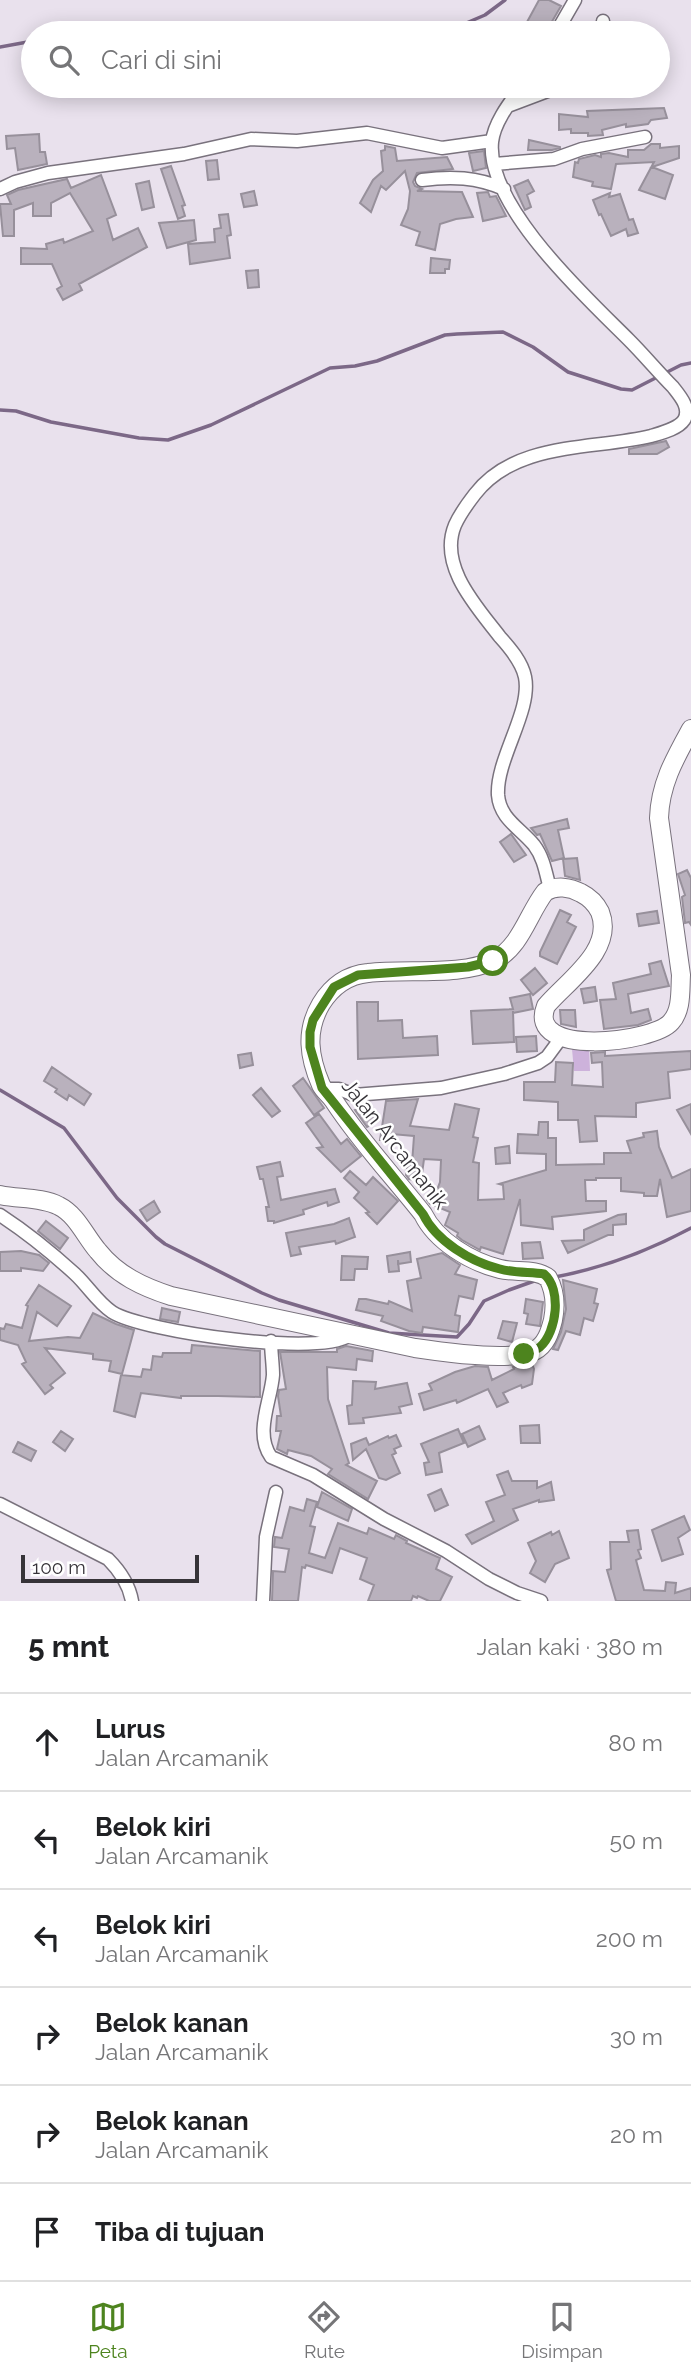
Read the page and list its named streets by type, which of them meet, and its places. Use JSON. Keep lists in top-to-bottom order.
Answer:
{
  "streets": {
    "street": ["Jalan Arcamanik"]
  },
  "scale_bar": "100 m",
  "page": {
    "search": "Cari di sini",
    "scale": "100 m",
    "heading": ["5 mnt", "Jalan kaki · 380 m"],
    "list": [
      ["Lurus", "Jalan Arcamanik", "80 m"],
      ["Belok kiri", "Jalan Arcamanik", "50 m"],
      ["Belok kiri", "Jalan Arcamanik", "200 m"],
      ["Belok kanan", "Jalan Arcamanik", "30 m"],
      ["Belok kanan", "Jalan Arcamanik", "20 m"],
      "Tiba di tujuan"
    ],
    "nav": ["Peta", "Rute", "Disimpan"]
  }
}
